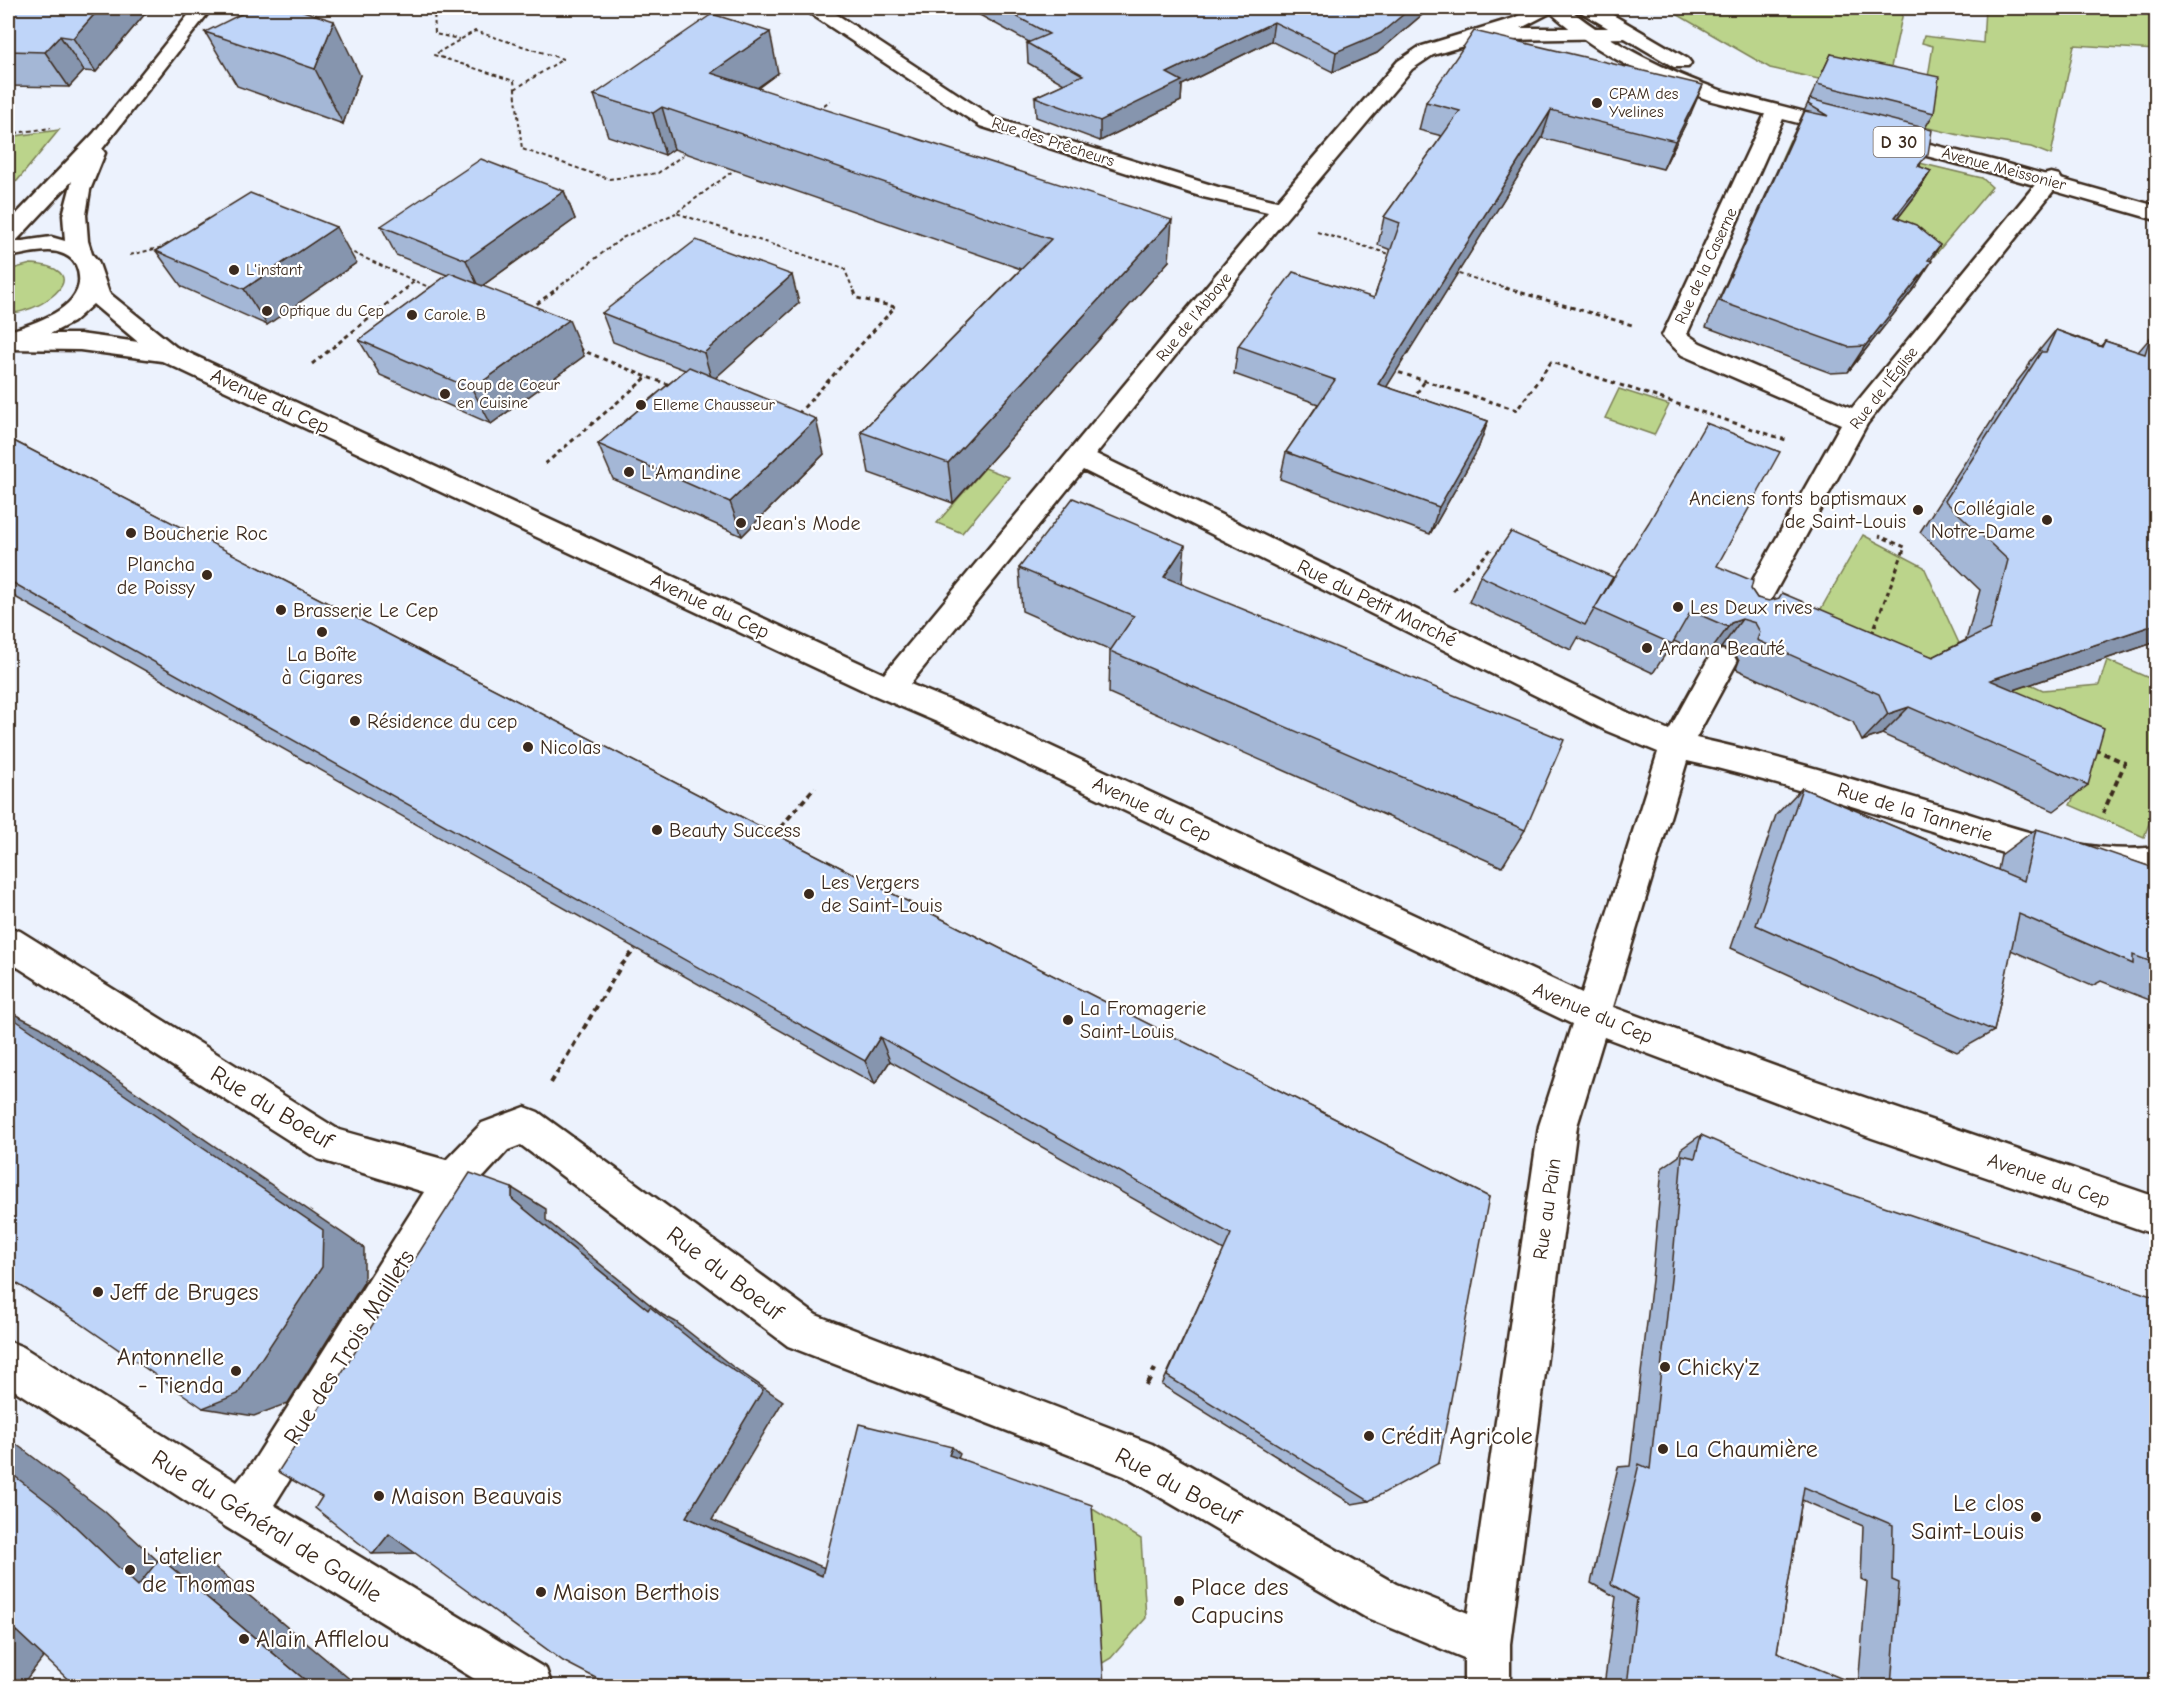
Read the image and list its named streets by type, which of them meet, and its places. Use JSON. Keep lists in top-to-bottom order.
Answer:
{
  "streets": {
    "street": [
      "Rue des Prêcheurs",
      "D 30",
      "Avenue Meissonier",
      "Rue de la Caserne",
      "Rue de l'Abbaye",
      "Rue de l'Église",
      "Avenue du Cep",
      "Rue du Petit Marché",
      "Rue de la Tannerie",
      "Rue du Boeuf",
      "Rue au Pain",
      "Rue des Trois Maillets",
      "Rue du Général de Gaulle"
    ]
  },
  "crossings": [
    ["Rue des Prêcheurs", "Rue de l'Abbaye"],
    ["Avenue Meissonier", "Rue de la Caserne"],
    ["Avenue Meissonier", "Rue de l'Église"],
    ["Rue de la Caserne", "Rue de l'Église"],
    ["Rue de l'Abbaye", "Avenue du Cep"],
    ["Rue de l'Abbaye", "Rue du Petit Marché"],
    ["Avenue du Cep", "Rue au Pain"],
    ["Rue du Petit Marché", "Rue de la Tannerie"],
    ["Rue du Petit Marché", "Rue au Pain"],
    ["Rue de la Tannerie", "Rue au Pain"],
    ["Rue du Boeuf", "Rue au Pain"],
    ["Rue du Boeuf", "Rue des Trois Maillets"],
    ["Rue des Trois Maillets", "Rue du Général de Gaulle"]
  ],
  "places": [
    "CPAM des Yvelines",
    "L'instant",
    "Optique du Cep",
    "Carole. B",
    "Coup de Coeur en Cuisine",
    "Elleme Chausseur",
    "L'Amandine",
    "Anciens fonts baptismaux de Saint-Louis",
    "Collégiale Notre-Dame",
    "Jean's Mode",
    "Boucherie Roc",
    "Plancha de Poissy",
    "Les Deux rives",
    "Brasserie Le Cep",
    "La Boîte à Cigares",
    "Ardana Beauté",
    "Résidence du cep",
    "Nicolas",
    "Beauty Success",
    "Les Vergers de Saint-Louis",
    "La Fromagerie Saint-Louis",
    "Jeff de Bruges",
    "Chicky'z",
    "Antonnelle - Tienda",
    "Crédit Agricole",
    "La Chaumière",
    "Maison Beauvais",
    "Le clos Saint-Louis",
    "L'atelier de Thomas",
    "Maison Berthois",
    "Place des Capucins",
    "Alain Afflelou"
  ]
}
